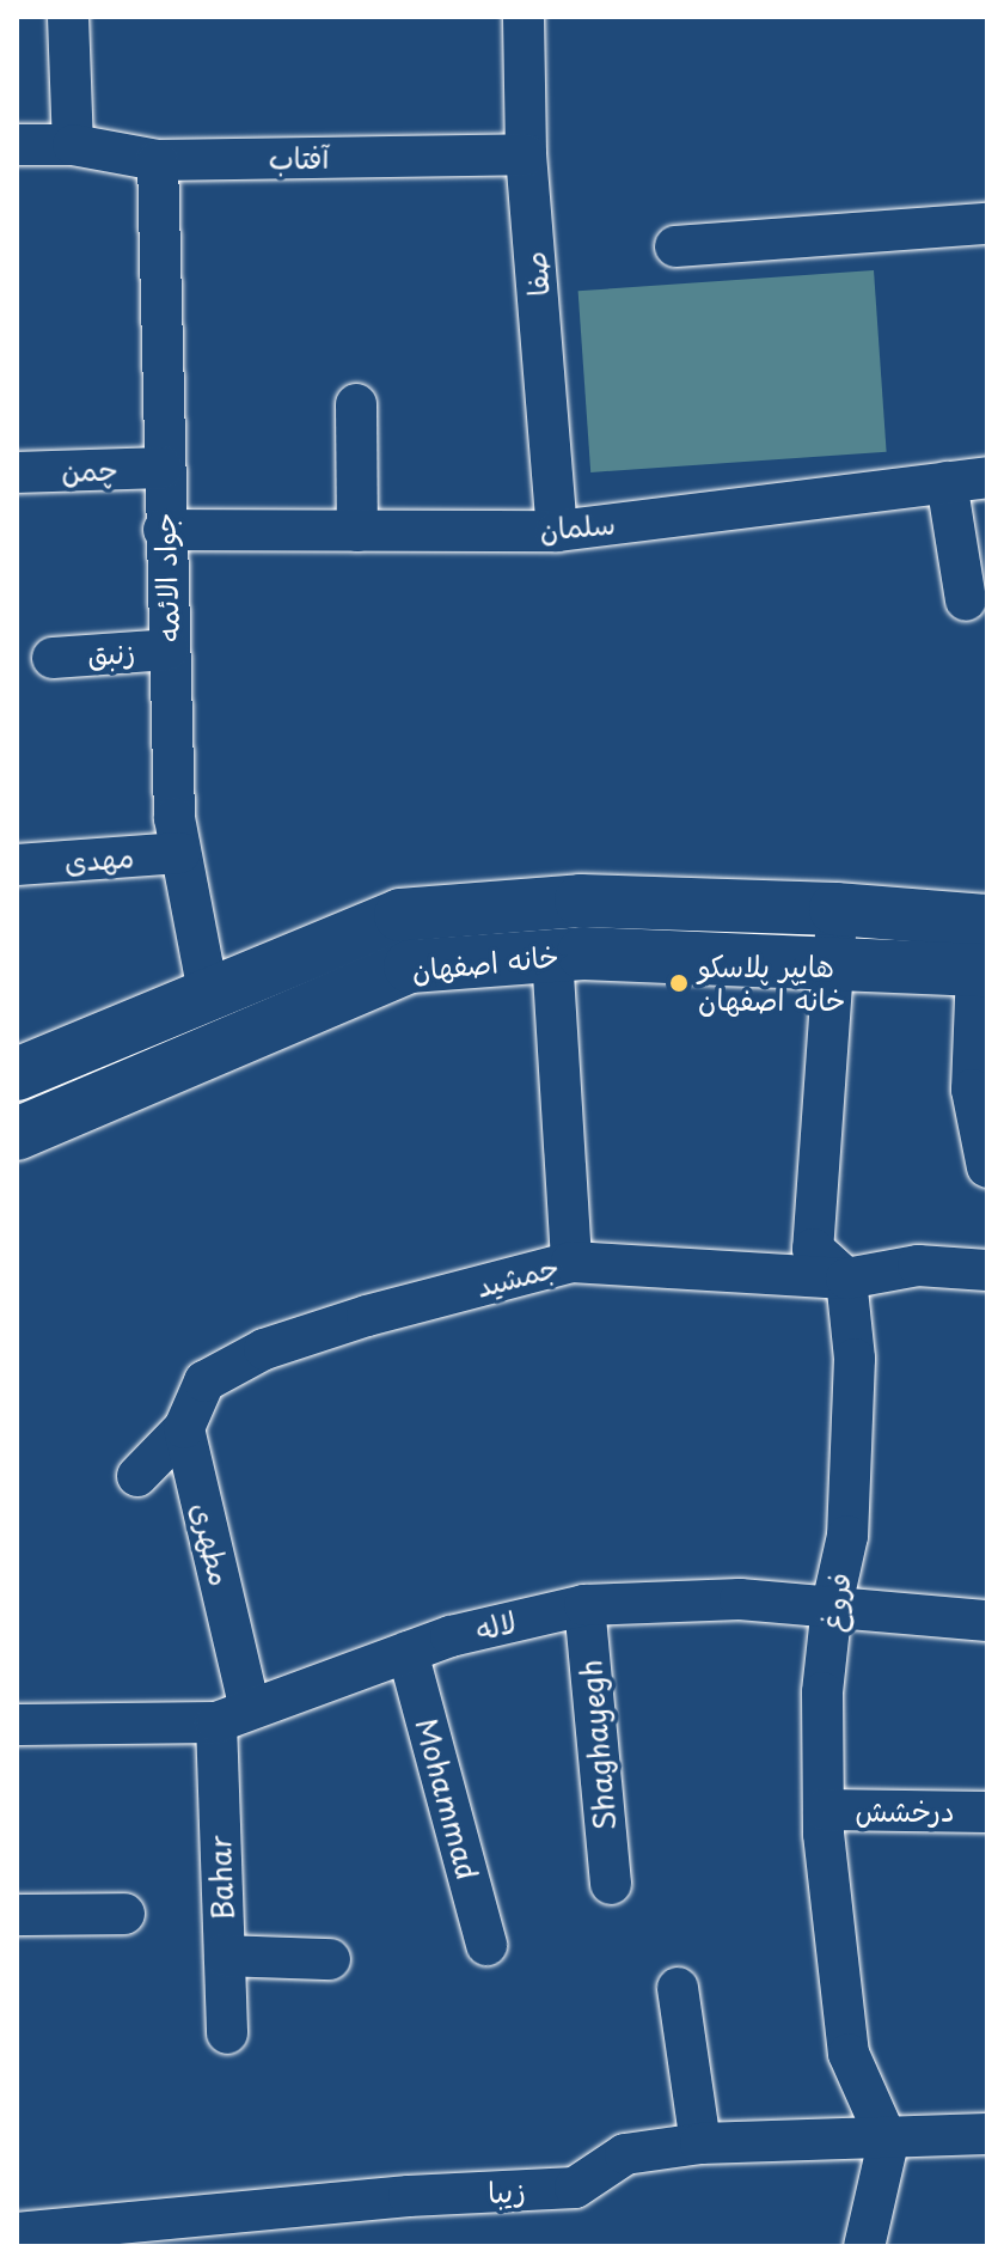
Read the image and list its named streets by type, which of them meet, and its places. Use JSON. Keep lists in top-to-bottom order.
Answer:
{
  "streets": {
    "main road": ["خانه اصفهان"],
    "street": [
      "آفتاب",
      "صفا",
      "چمن",
      "سلمان",
      "جواد الائمه",
      "زنبق",
      "مهدی",
      "جمشید",
      "مطهری",
      "فروغ",
      "لاله",
      "Shaghayegh",
      "Mohammad",
      "درخشش",
      "Bahar",
      "زیبا"
    ]
  },
  "crossings": [
    ["آفتاب", "صفا"],
    ["آفتاب", "جواد الائمه"],
    ["صفا", "سلمان"],
    ["چمن", "جواد الائمه"],
    ["سلمان", "جواد الائمه"],
    ["جواد الائمه", "زنبق"],
    ["جواد الائمه", "مهدی"],
    ["جواد الائمه", "خانه اصفهان"],
    ["جمشید", "مطهری"],
    ["جمشید", "فروغ"],
    ["مطهری", "لاله"],
    ["مطهری", "Bahar"],
    ["فروغ", "لاله"],
    ["فروغ", "درخشش"],
    ["فروغ", "زیبا"],
    ["لاله", "Shaghayegh"],
    ["لاله", "Mohammad"],
    ["لاله", "Bahar"]
  ],
  "places": ["هایپر پلاسکو خانه اصفهان"]
}
